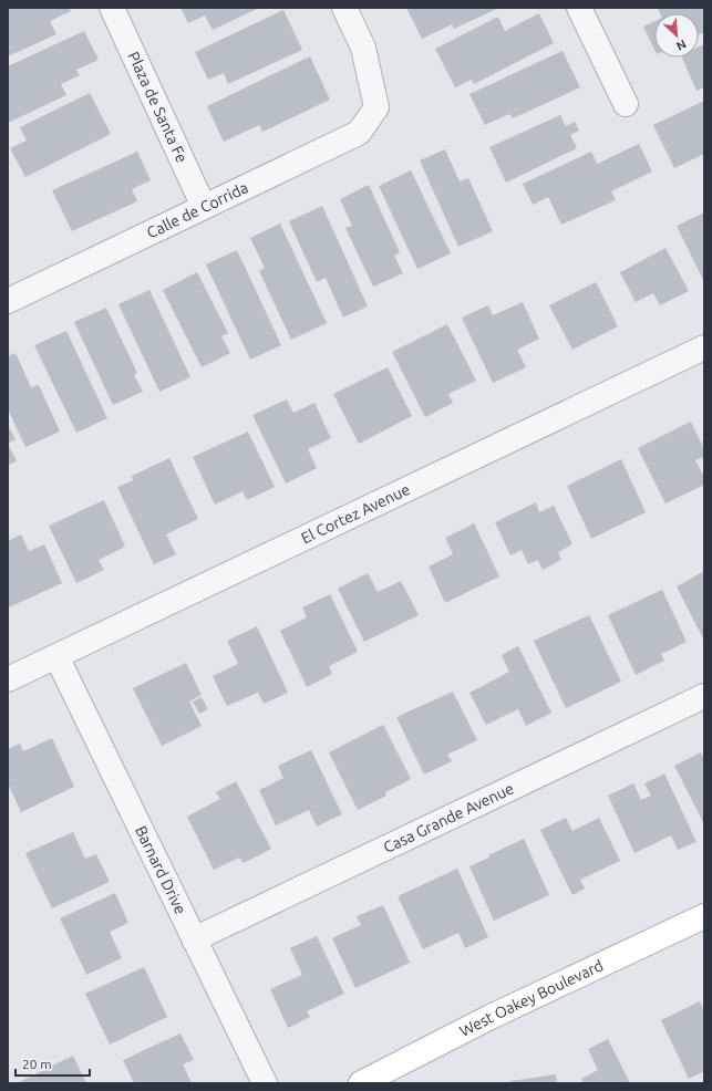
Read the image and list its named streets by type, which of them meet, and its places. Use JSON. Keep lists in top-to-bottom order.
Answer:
{
  "streets": {
    "main road": ["West Oakey Boulevard"],
    "street": [
      "Plaza de Santa Fe",
      "Calle de Corrida",
      "El Cortez Avenue",
      "Casa Grande Avenue",
      "Barnard Drive"
    ]
  },
  "crossings": [
    ["Plaza de Santa Fe", "Calle de Corrida"],
    ["El Cortez Avenue", "Barnard Drive"],
    ["Casa Grande Avenue", "Barnard Drive"]
  ],
  "scale_bar": "20 m",
  "north": "bottom right"
}
